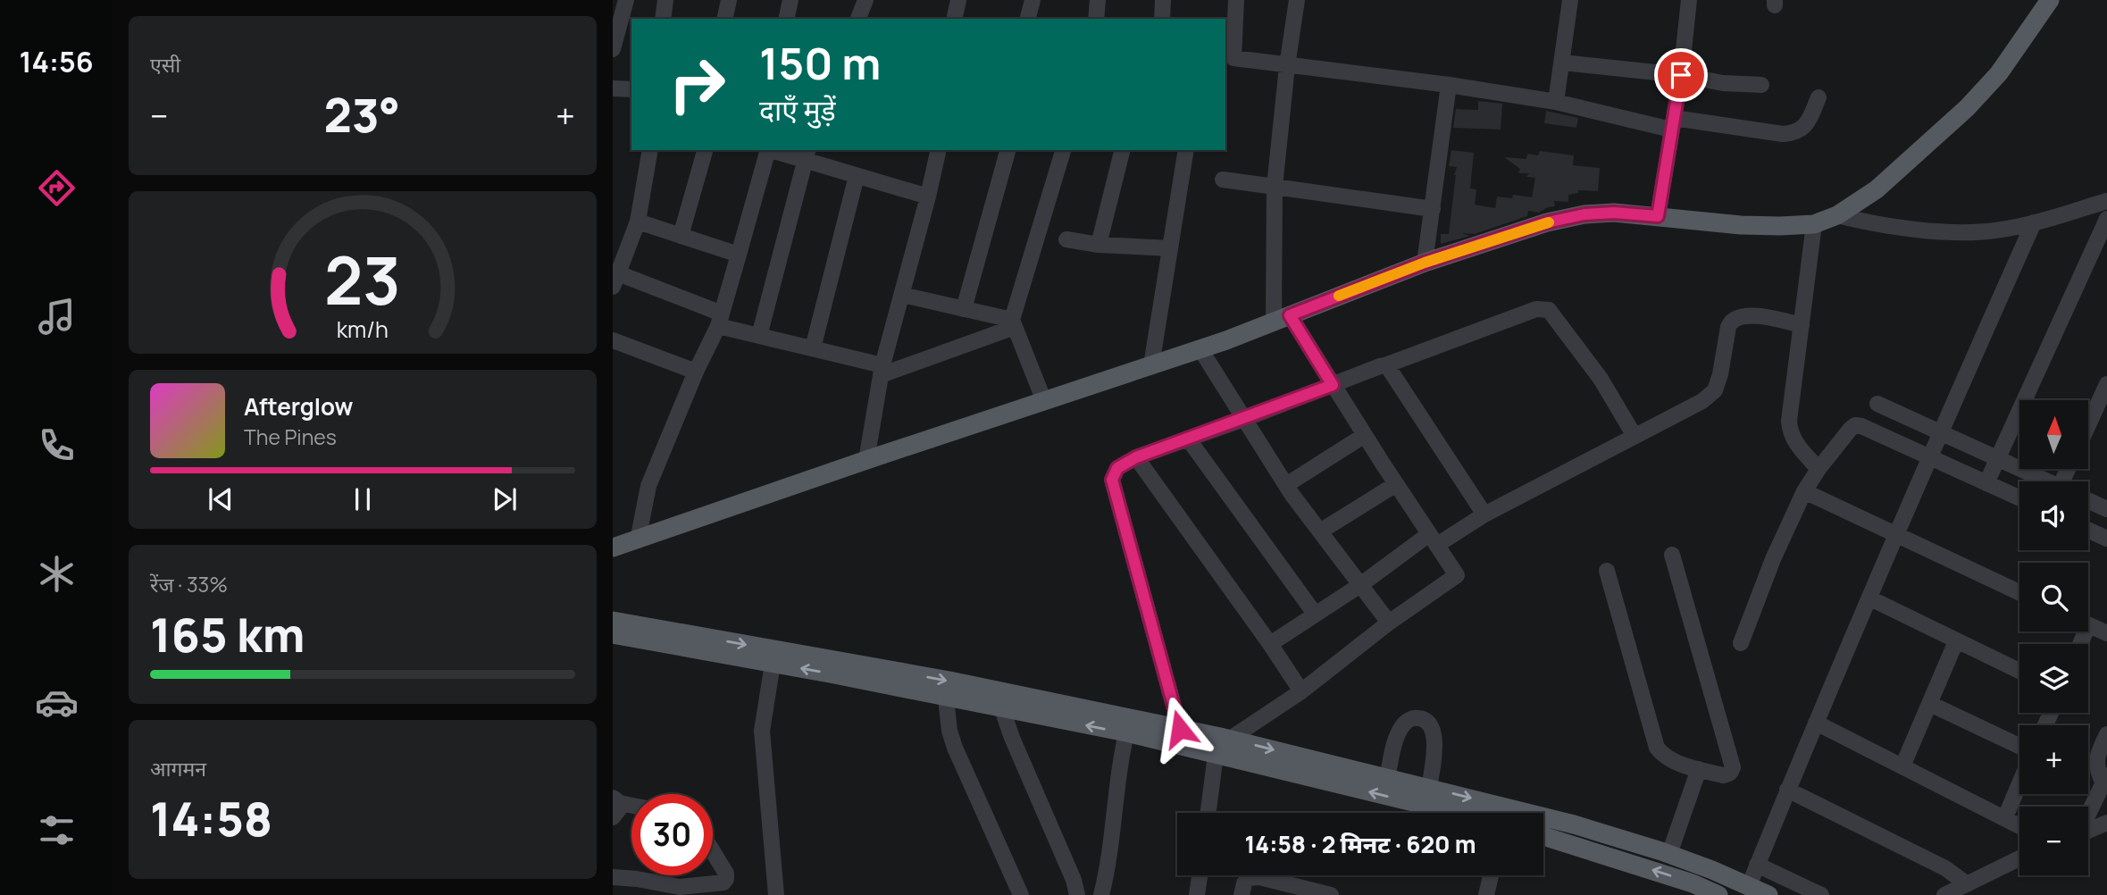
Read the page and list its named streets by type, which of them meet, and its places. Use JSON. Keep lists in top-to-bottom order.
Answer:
{
  "north": "top",
  "page": {
    "tabs": "14:56",
    "tile": [
      "एसी",
      ["रेंज · 33%", "165 km"],
      ["आगमन", "14:58"]
    ],
    "turn": ["150 m", "दाएँ मुड़ें"],
    "heat": ["−", "23°", "+"],
    "song": ["Afterglow", "The Pines"],
    "map_buttons": ["+", "−"],
    "limit": "30",
    "trip": "14:58 · 2 मिनट · 620 m",
    "gauge": ["23", "km/h"]
  }
}
